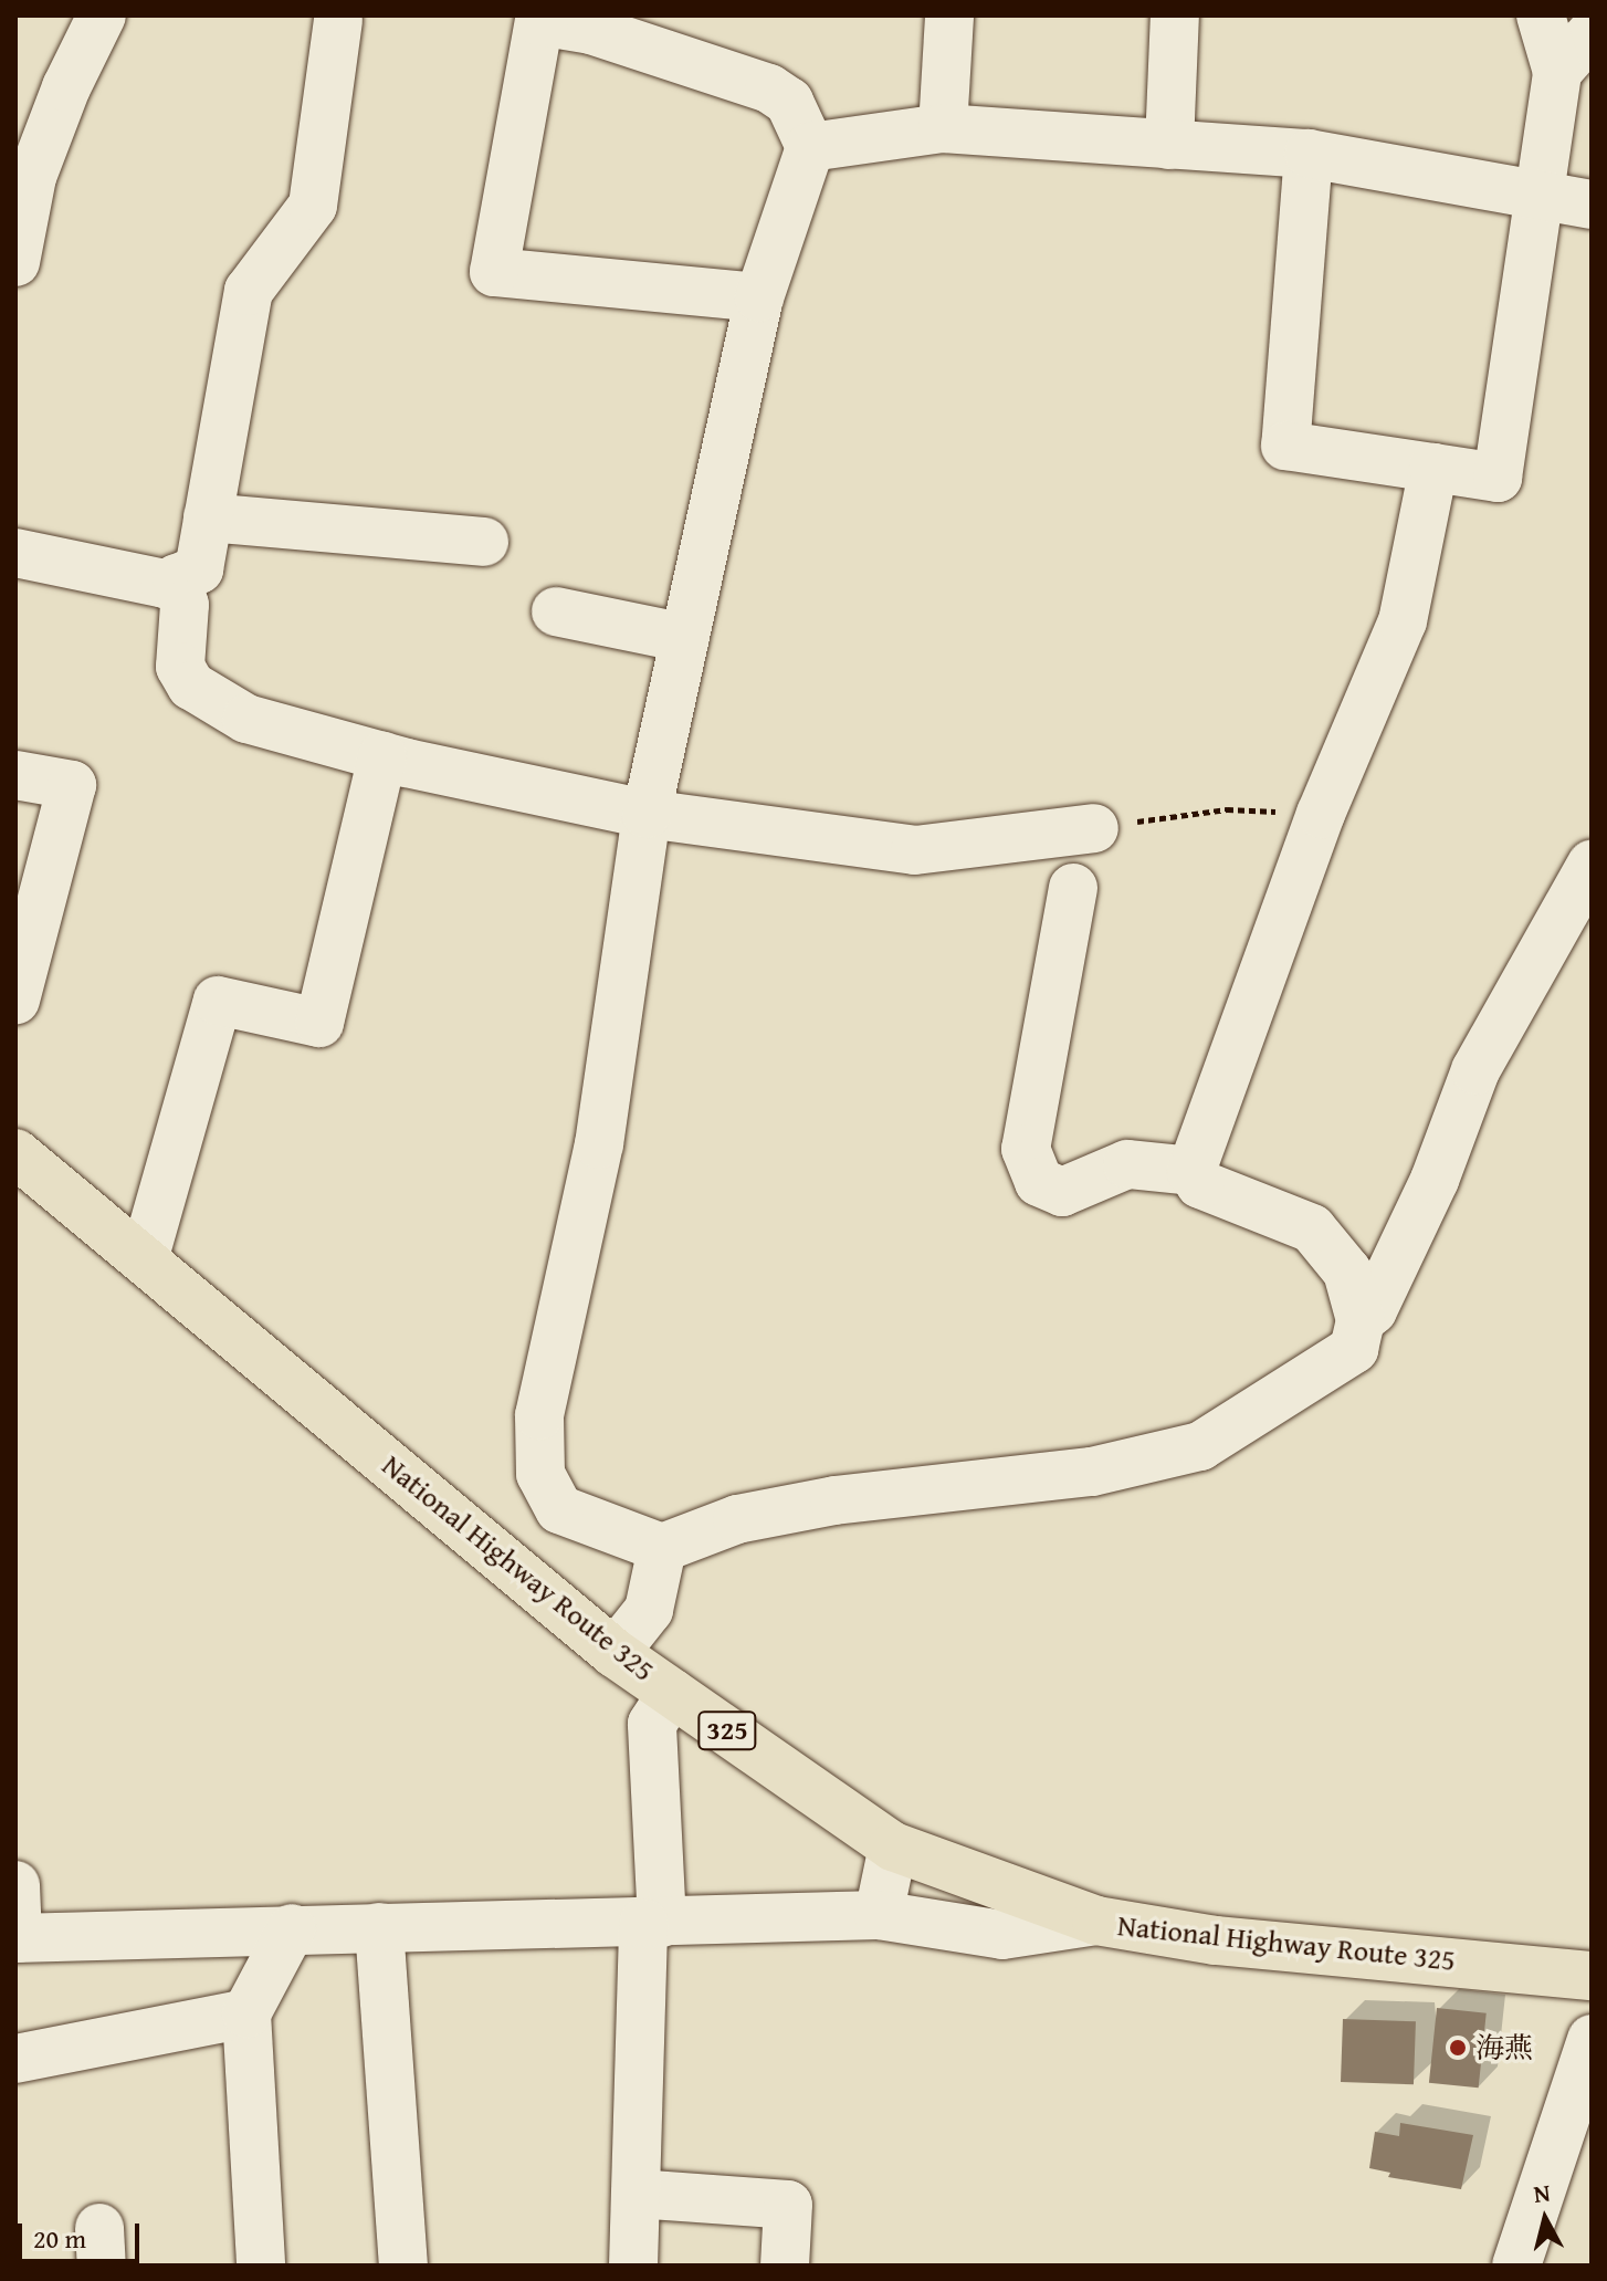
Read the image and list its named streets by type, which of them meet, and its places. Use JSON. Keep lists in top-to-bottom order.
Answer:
{
  "streets": {
    "highway": ["National Highway Route 325", "325"]
  },
  "places": ["海燕"],
  "scale_bar": "20 m",
  "north": "top"
}
